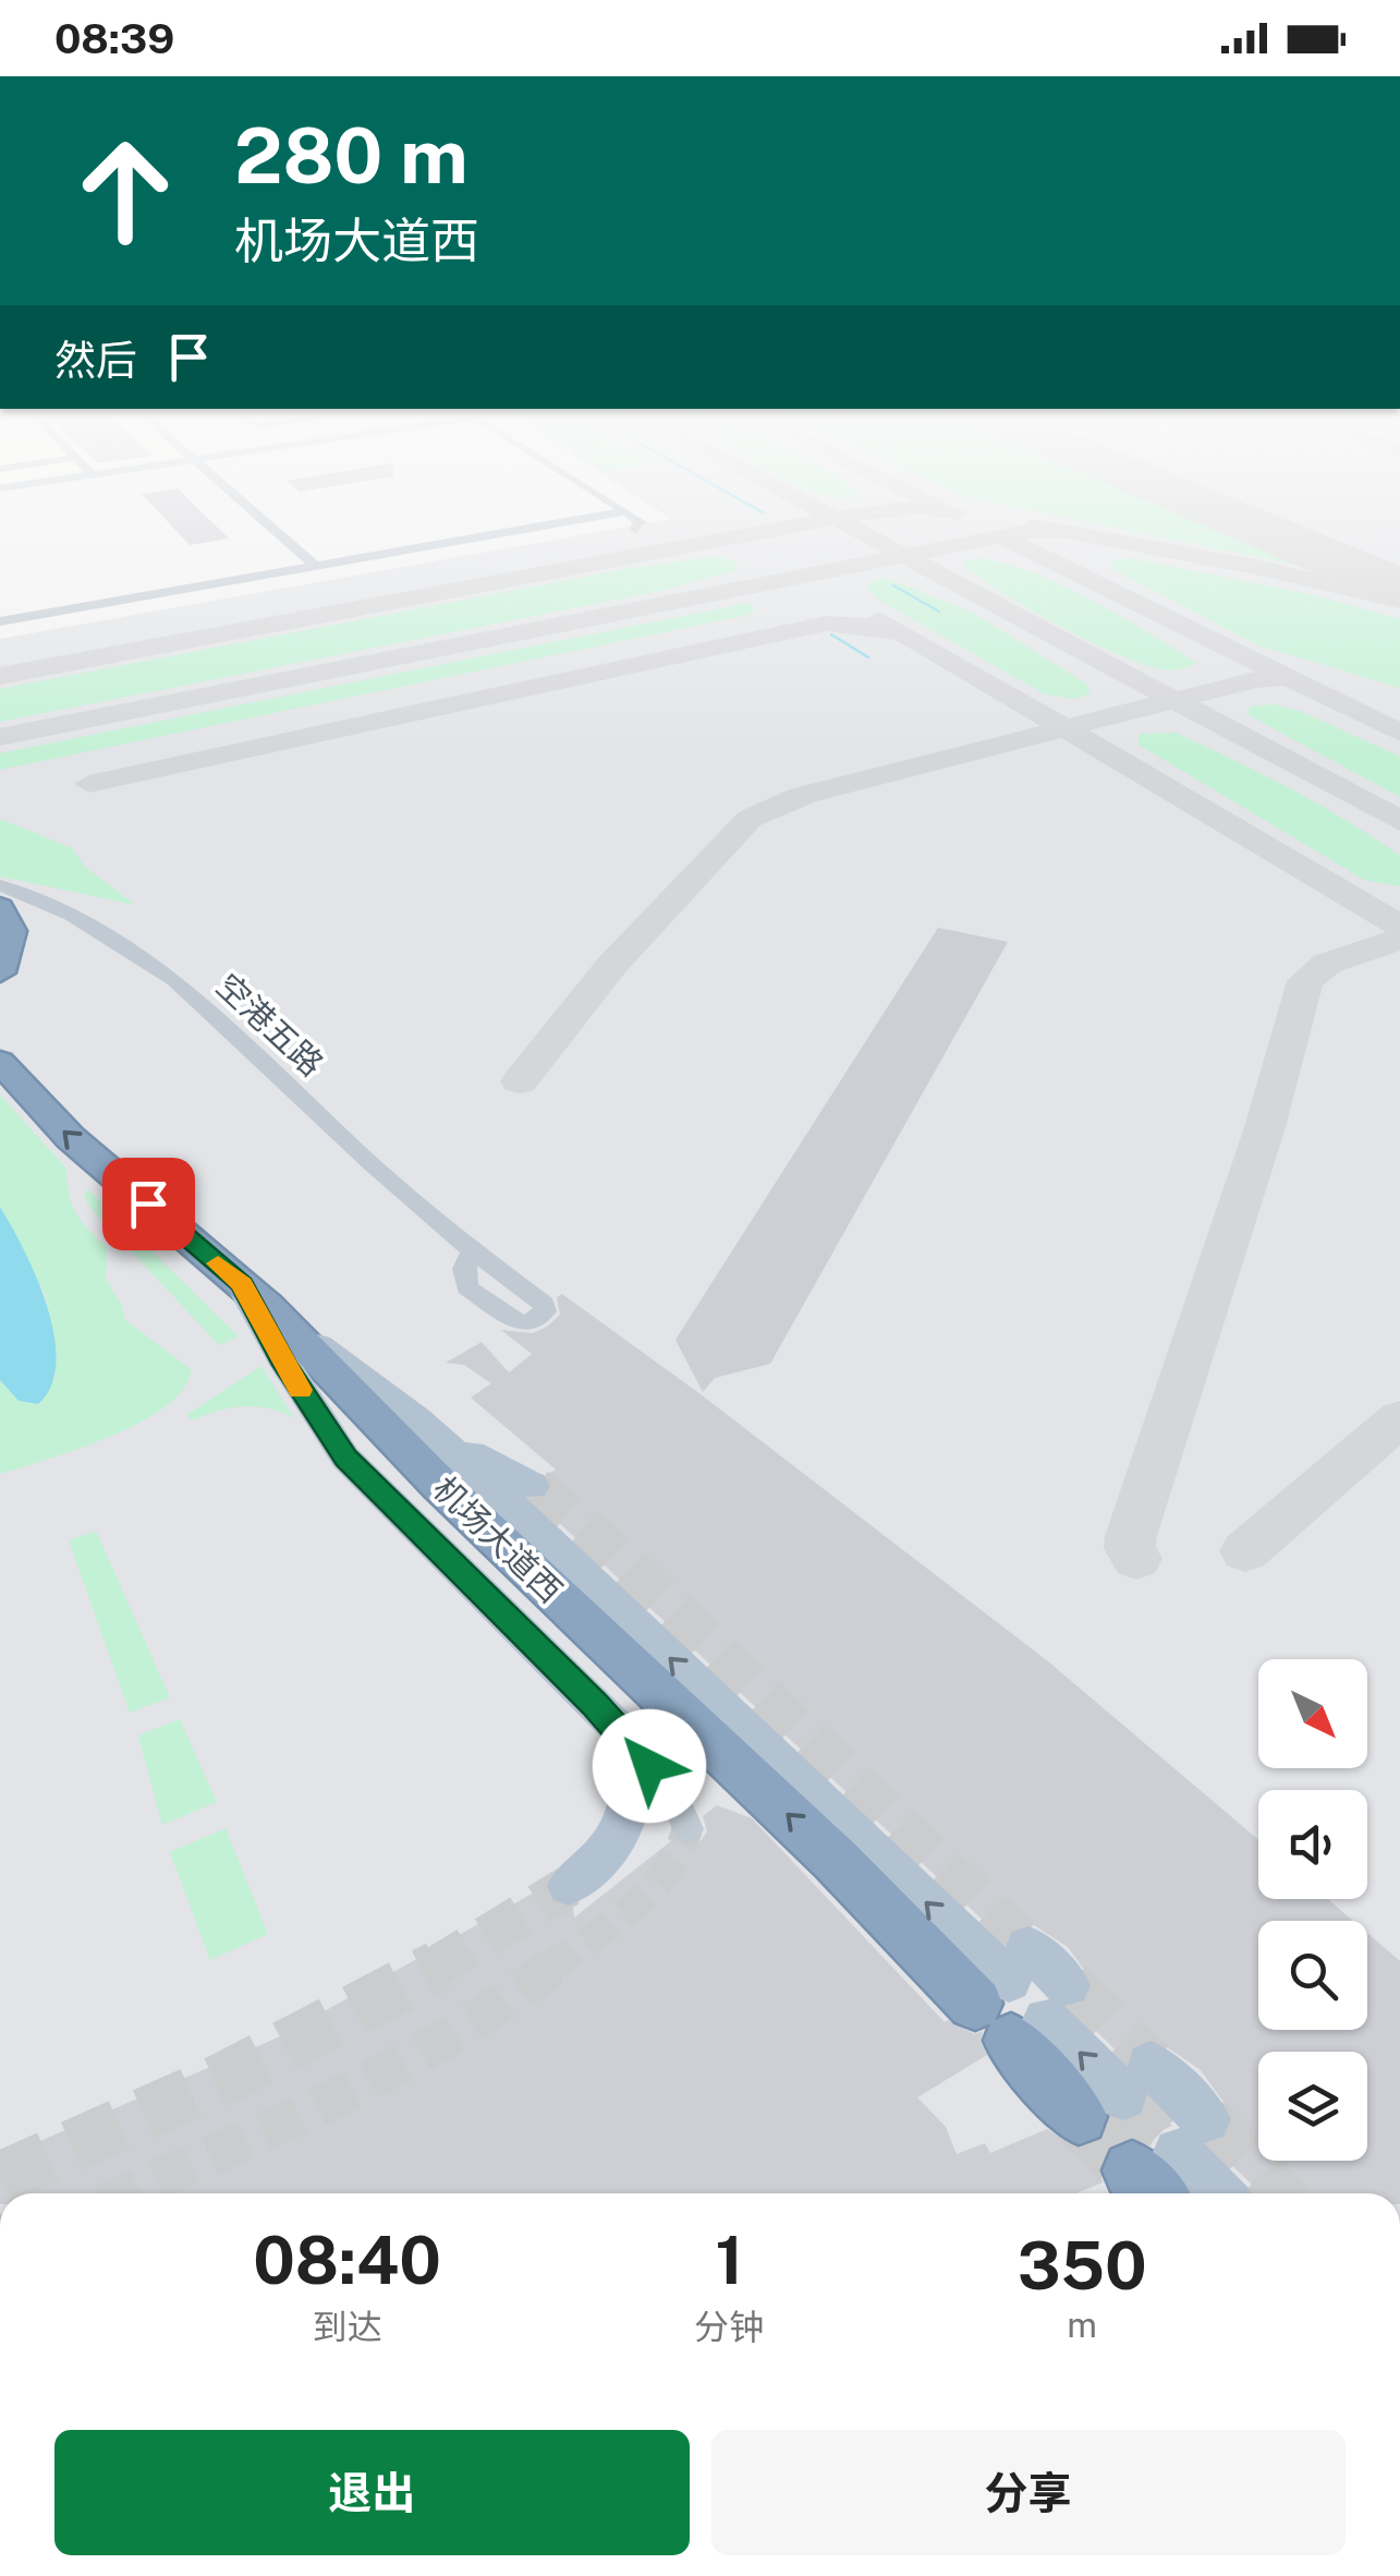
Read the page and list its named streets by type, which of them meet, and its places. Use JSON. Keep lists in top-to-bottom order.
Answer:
{
  "streets": {
    "highway": ["机场大道西"],
    "street": ["空港五路"]
  },
  "one_way": ["机场大道西"],
  "north": "bottom right",
  "page": {
    "status": "08:39",
    "turn": ["280 m", "机场大道西"],
    "then": "然后",
    "eta": [
      "08:40",
      "到达",
      "1",
      "分钟",
      "350",
      "m"
    ],
    "buttons": ["退出", "分享"]
  }
}
